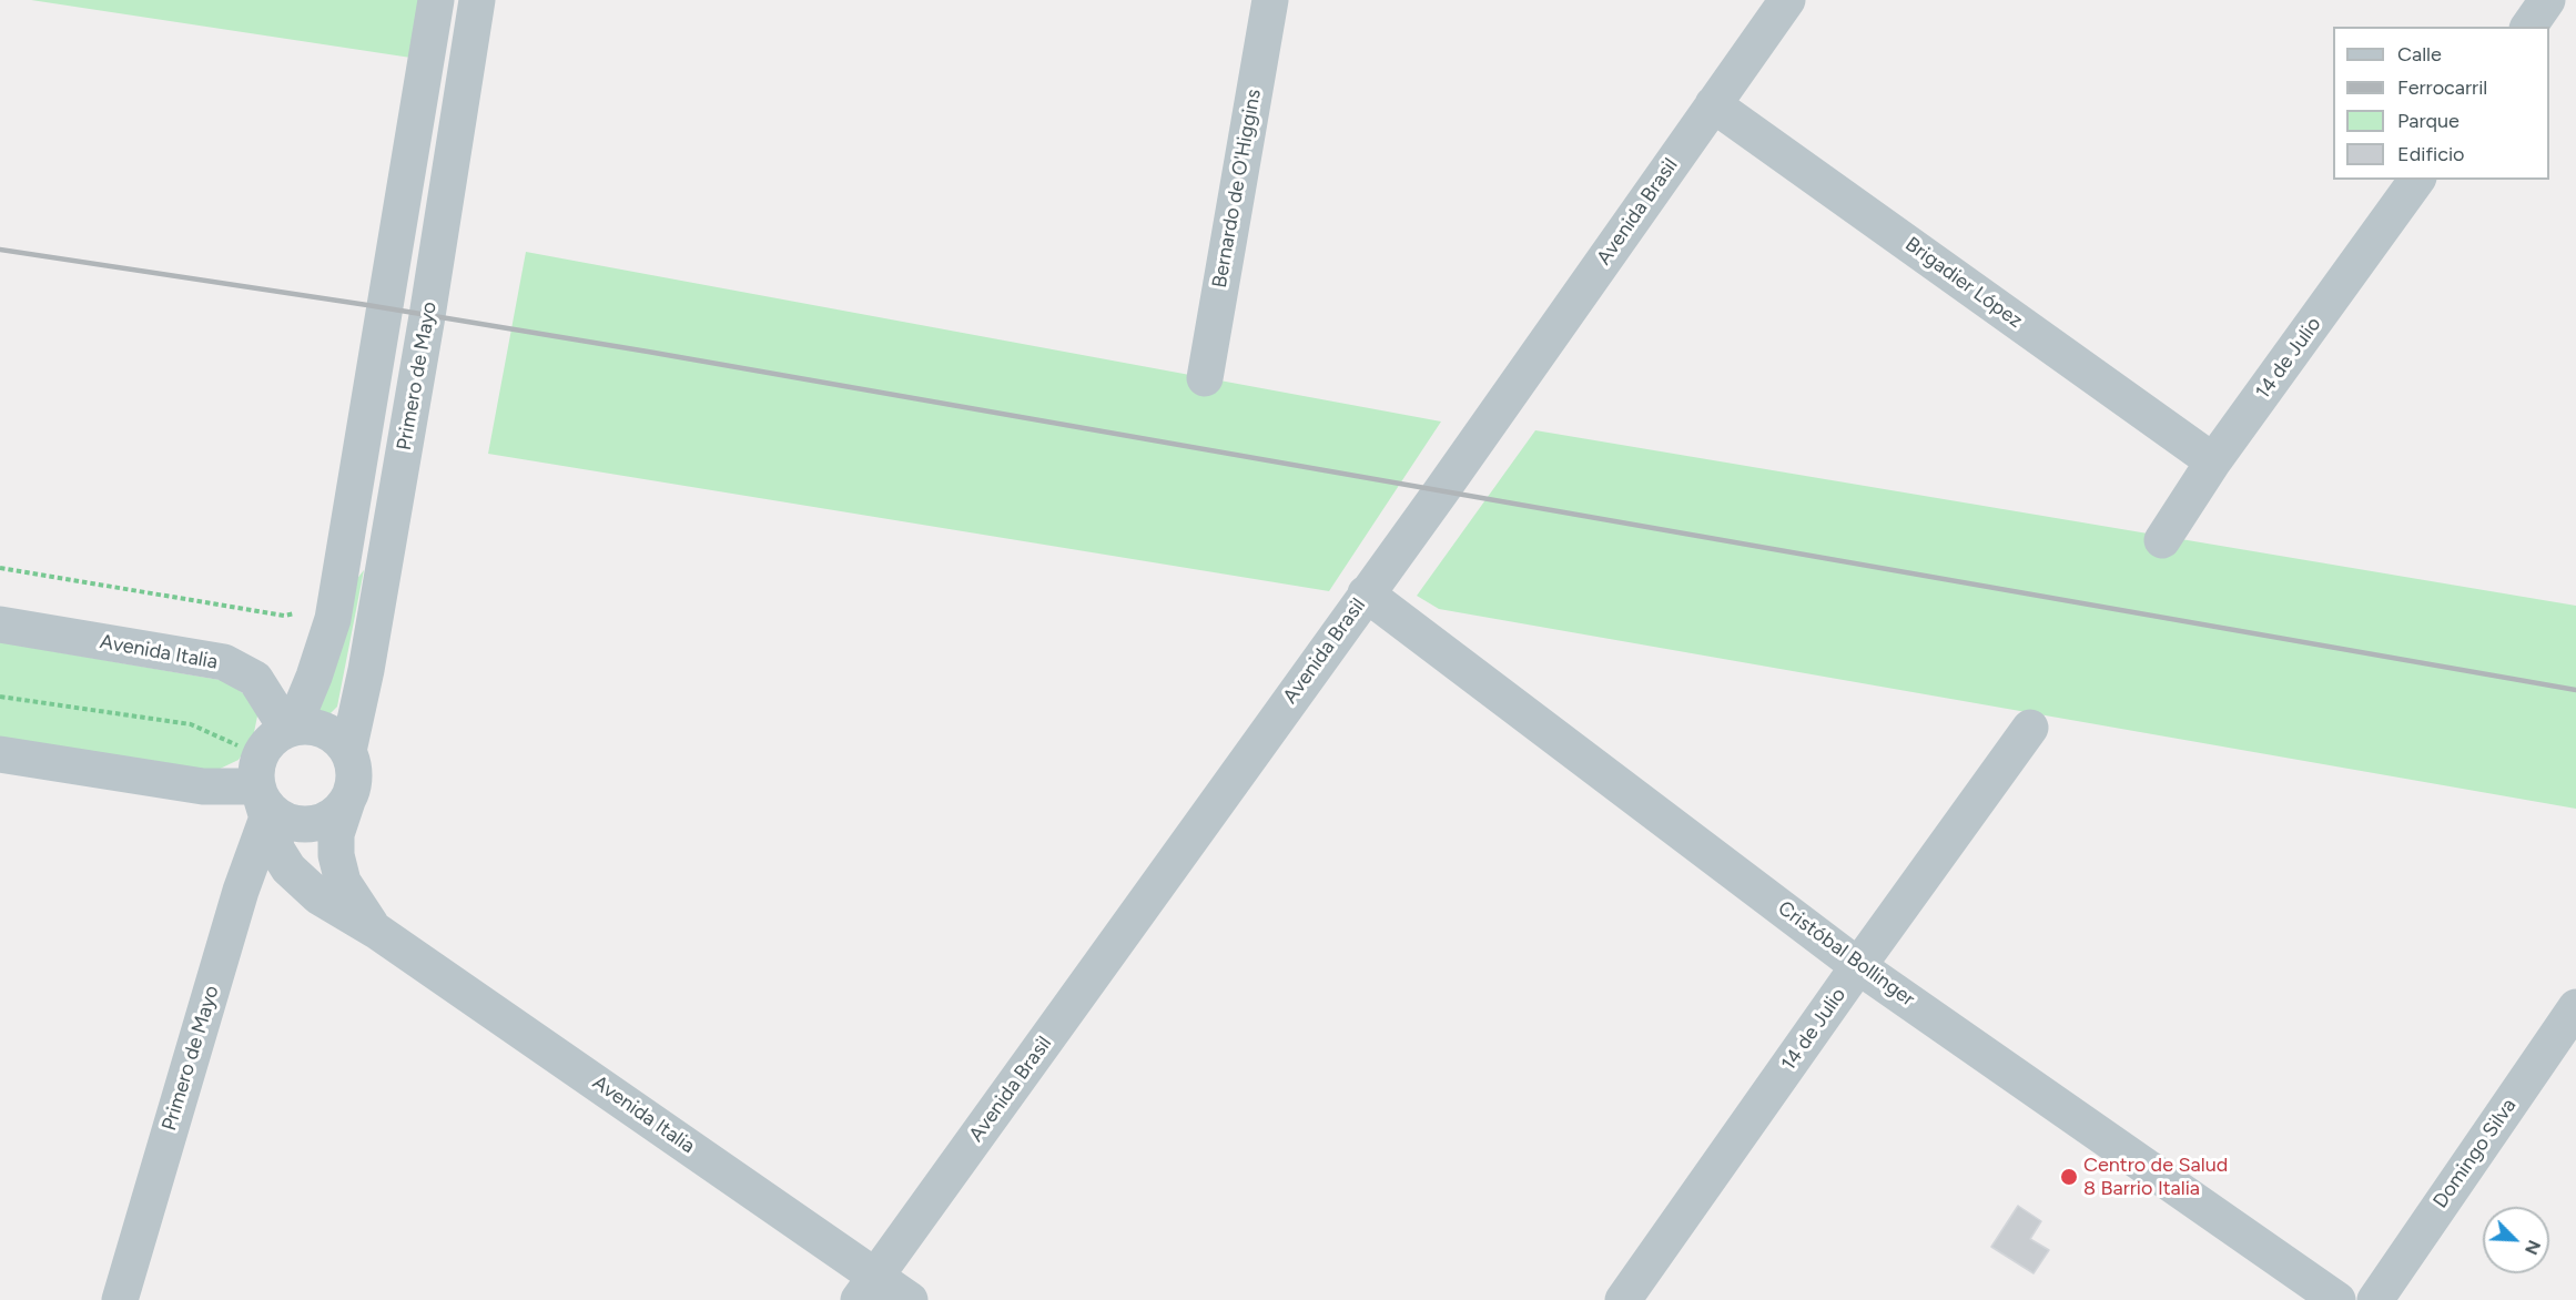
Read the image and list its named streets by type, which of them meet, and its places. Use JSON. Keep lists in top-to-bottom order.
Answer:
{
  "streets": {
    "street": [
      "Bernardo de O'Higgins",
      "Avenida Brasil",
      "Brigadier López",
      "14 de Julio",
      "Primero de Mayo",
      "Avenida Italia",
      "Cristóbal Bollinger",
      "Domingo Silva"
    ]
  },
  "crossings": [
    ["Avenida Brasil", "Brigadier López"],
    ["Avenida Brasil", "Avenida Italia"],
    ["Avenida Brasil", "Cristóbal Bollinger"],
    ["Brigadier López", "14 de Julio"],
    ["14 de Julio", "Cristóbal Bollinger"],
    ["Primero de Mayo", "Avenida Italia"]
  ],
  "places": ["Centro de Salud 8 Barrio Italia"],
  "legend": [
    "Calle",
    "Ferrocarril",
    "Parque",
    "Edificio"
  ],
  "north": "bottom right"
}
